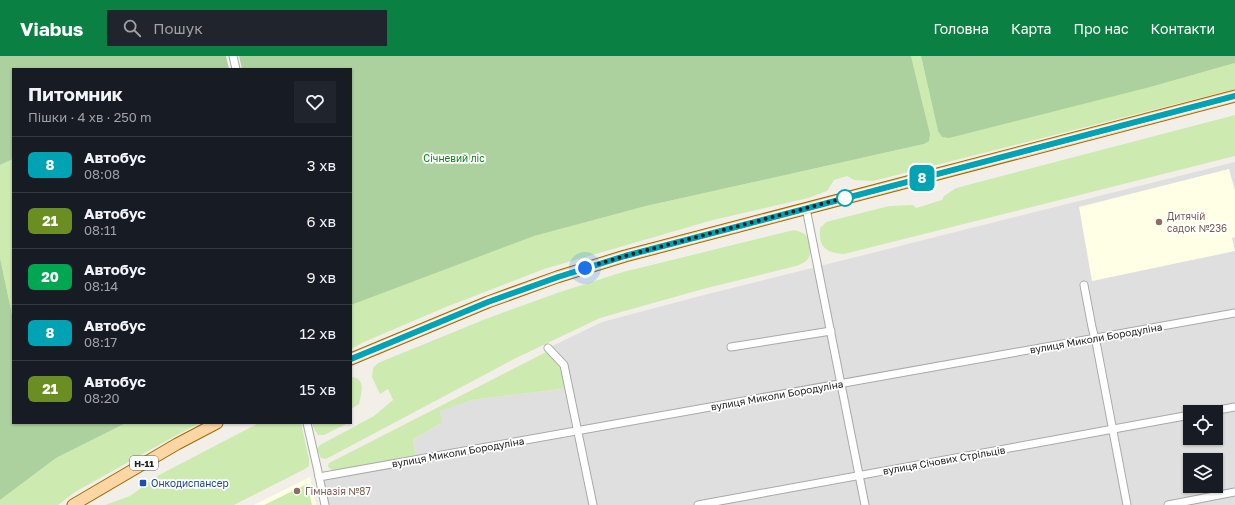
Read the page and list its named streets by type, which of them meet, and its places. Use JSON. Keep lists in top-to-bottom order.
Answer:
{
  "streets": {
    "main road": ["Н-11"],
    "street": ["вулиця Миколи Бородуліна", "вулиця Січових Стрільців"]
  },
  "parks": ["Січневий ліс"],
  "places": {
    "other": ["Дитячій садок №236", "Гімназія №87"],
    "transit": ["Онкодиспансер"]
  },
  "lines": ["bus line 8"],
  "page": {
    "header": "Viabus",
    "search": "Пошук",
    "nav": [
      "Головна",
      "Карта",
      "Про нас",
      "Контакти"
    ],
    "on_map": "8",
    "heading": ["Питомник", "Пішки · 4 хв · 250 m"],
    "list": [
      {
        "mark": "8",
        "name": "Автобус",
        "note": "08:08",
        "value": "3 хв"
      },
      {
        "mark": "21",
        "name": "Автобус",
        "note": "08:11",
        "value": "6 хв"
      },
      {
        "mark": "20",
        "name": "Автобус",
        "note": "08:14",
        "value": "9 хв"
      },
      {
        "mark": "8",
        "name": "Автобус",
        "note": "08:17",
        "value": "12 хв"
      },
      {
        "mark": "21",
        "name": "Автобус",
        "note": "08:20",
        "value": "15 хв"
      }
    ]
  }
}
